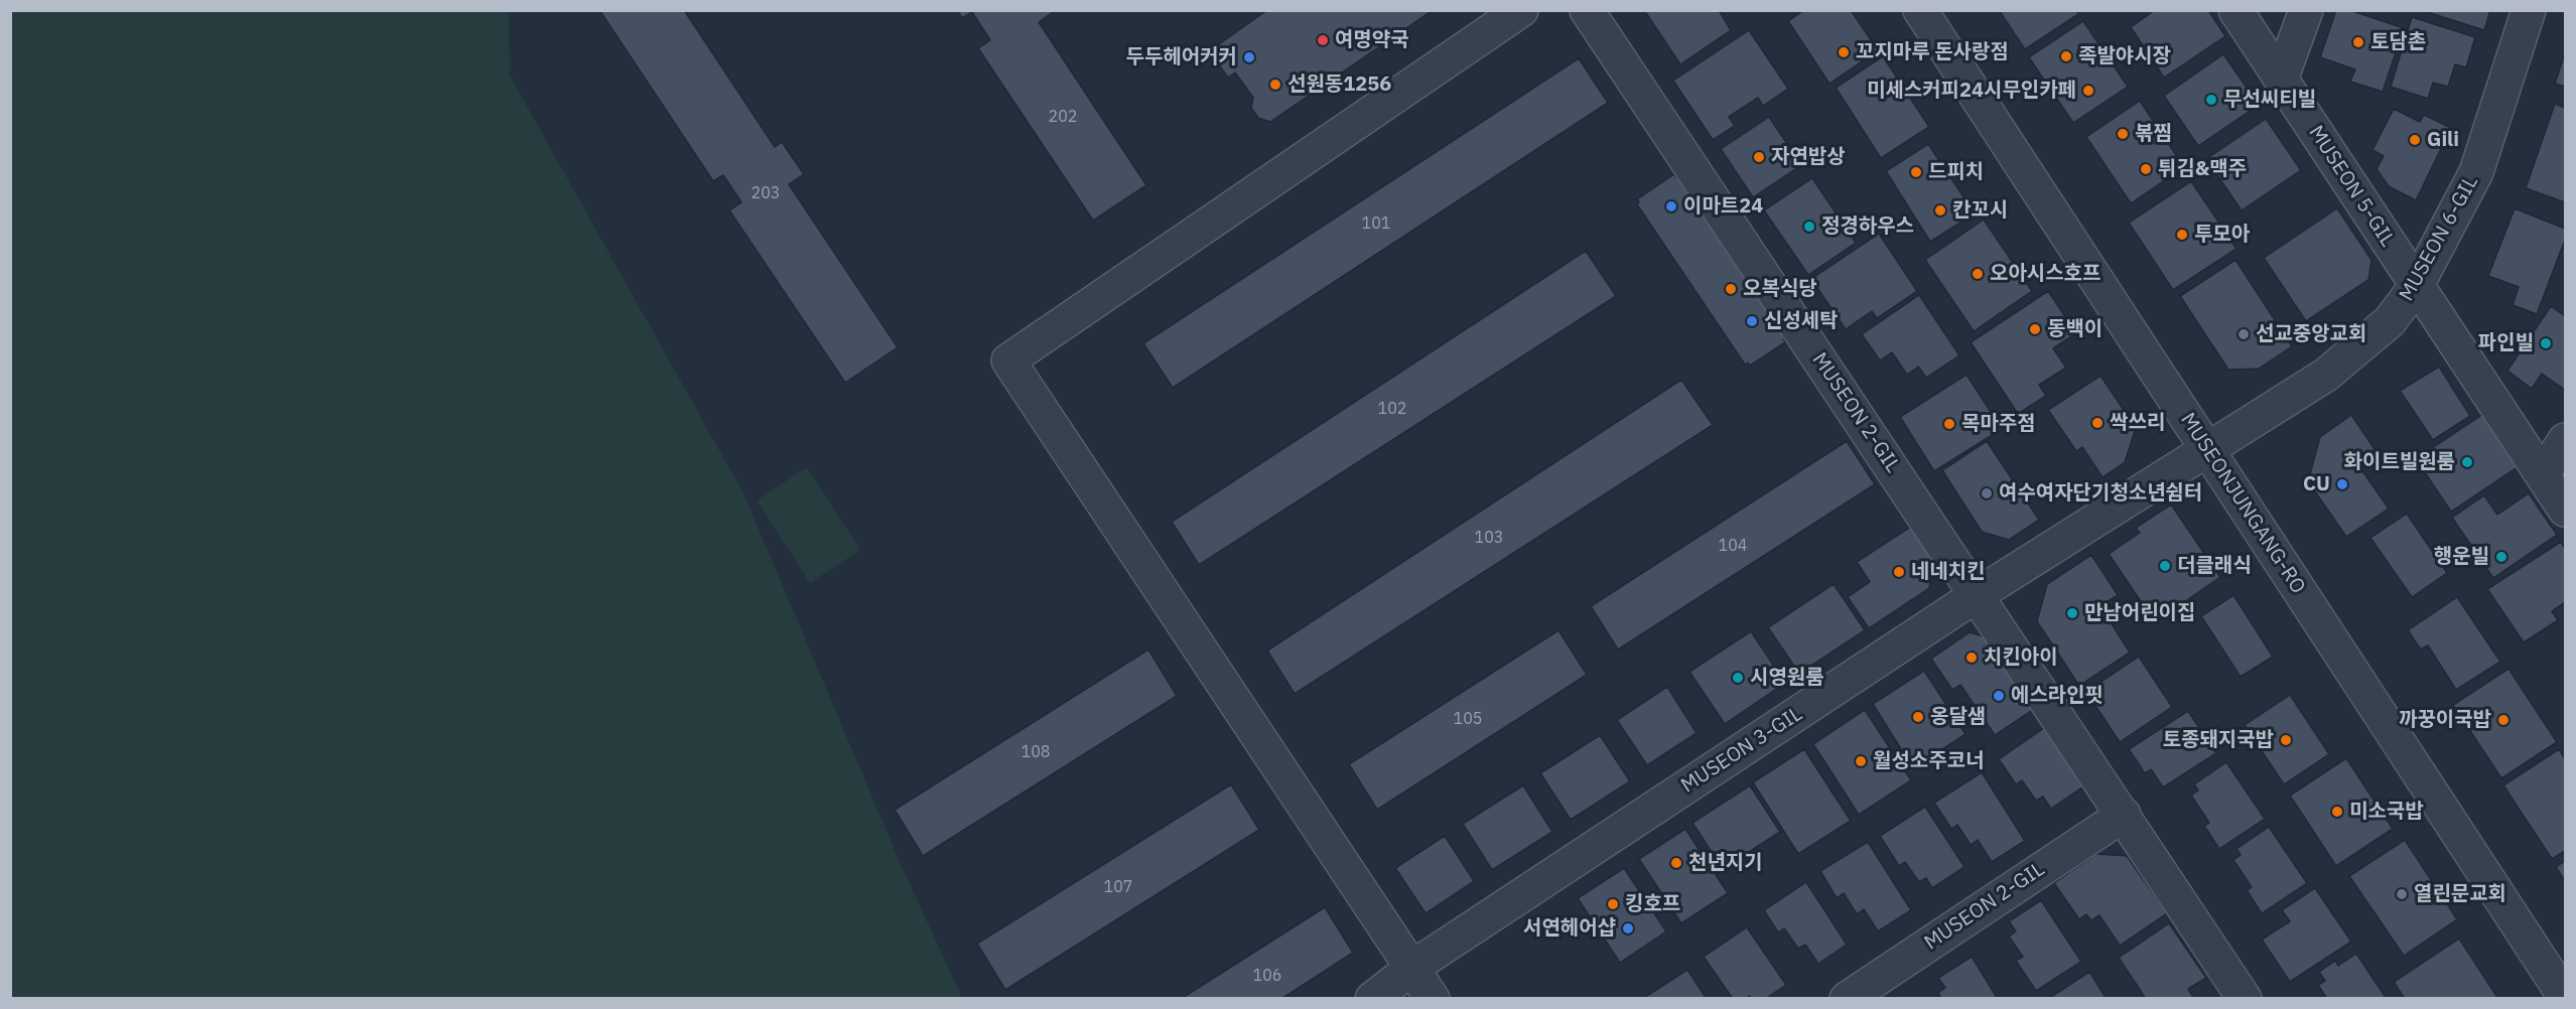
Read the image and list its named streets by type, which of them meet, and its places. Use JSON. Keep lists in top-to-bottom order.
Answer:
{
  "streets": {
    "street": [
      "MUSEON 5-GIL",
      "MUSEON 6-GIL",
      "MUSEON 2-GIL",
      "MUSEONJUNGANG-RO",
      "MUSEON 3-GIL"
    ]
  },
  "crossings": [
    ["MUSEON 5-GIL", "MUSEON 6-GIL"],
    ["MUSEON 6-GIL", "MUSEONJUNGANG-RO"],
    ["MUSEON 6-GIL", "MUSEON 3-GIL"],
    ["MUSEON 2-GIL", "MUSEON 3-GIL"],
    ["MUSEONJUNGANG-RO", "MUSEON 3-GIL"]
  ],
  "places": [
    "여명약국",
    "토담촌",
    "꼬지마루 돈사랑점",
    "족발야시장",
    "두두헤어커커",
    "선원동1256",
    "미세스커피24시무인카페",
    "무선씨티빌",
    "볶찜",
    "Gili",
    "자연밥상",
    "튀김&맥주",
    "드피치",
    "이마트24",
    "칸꼬시",
    "정경하우스",
    "투모아",
    "오아시스호프",
    "오복식당",
    "신성세탁",
    "동백이",
    "선교중앙교회",
    "파인빌",
    "싹쓰리",
    "목마주점",
    "화이트빌원룸",
    "CU",
    "여수여자단기청소년쉼터",
    "행운빌",
    "더클래식",
    "네네치킨",
    "만남어린이집",
    "치킨아이",
    "시영원룸",
    "에스라인핏",
    "옹달샘",
    "까꿍이국밥",
    "토종돼지국밥",
    "월성소주코너",
    "미소국밥",
    "천년지기",
    "열린문교회",
    "킹호프",
    "서연헤어샵"
  ],
  "house_numbers": [
    "202",
    "203",
    "101",
    "102",
    "103",
    "104",
    "105",
    "108",
    "107",
    "106"
  ]
}
